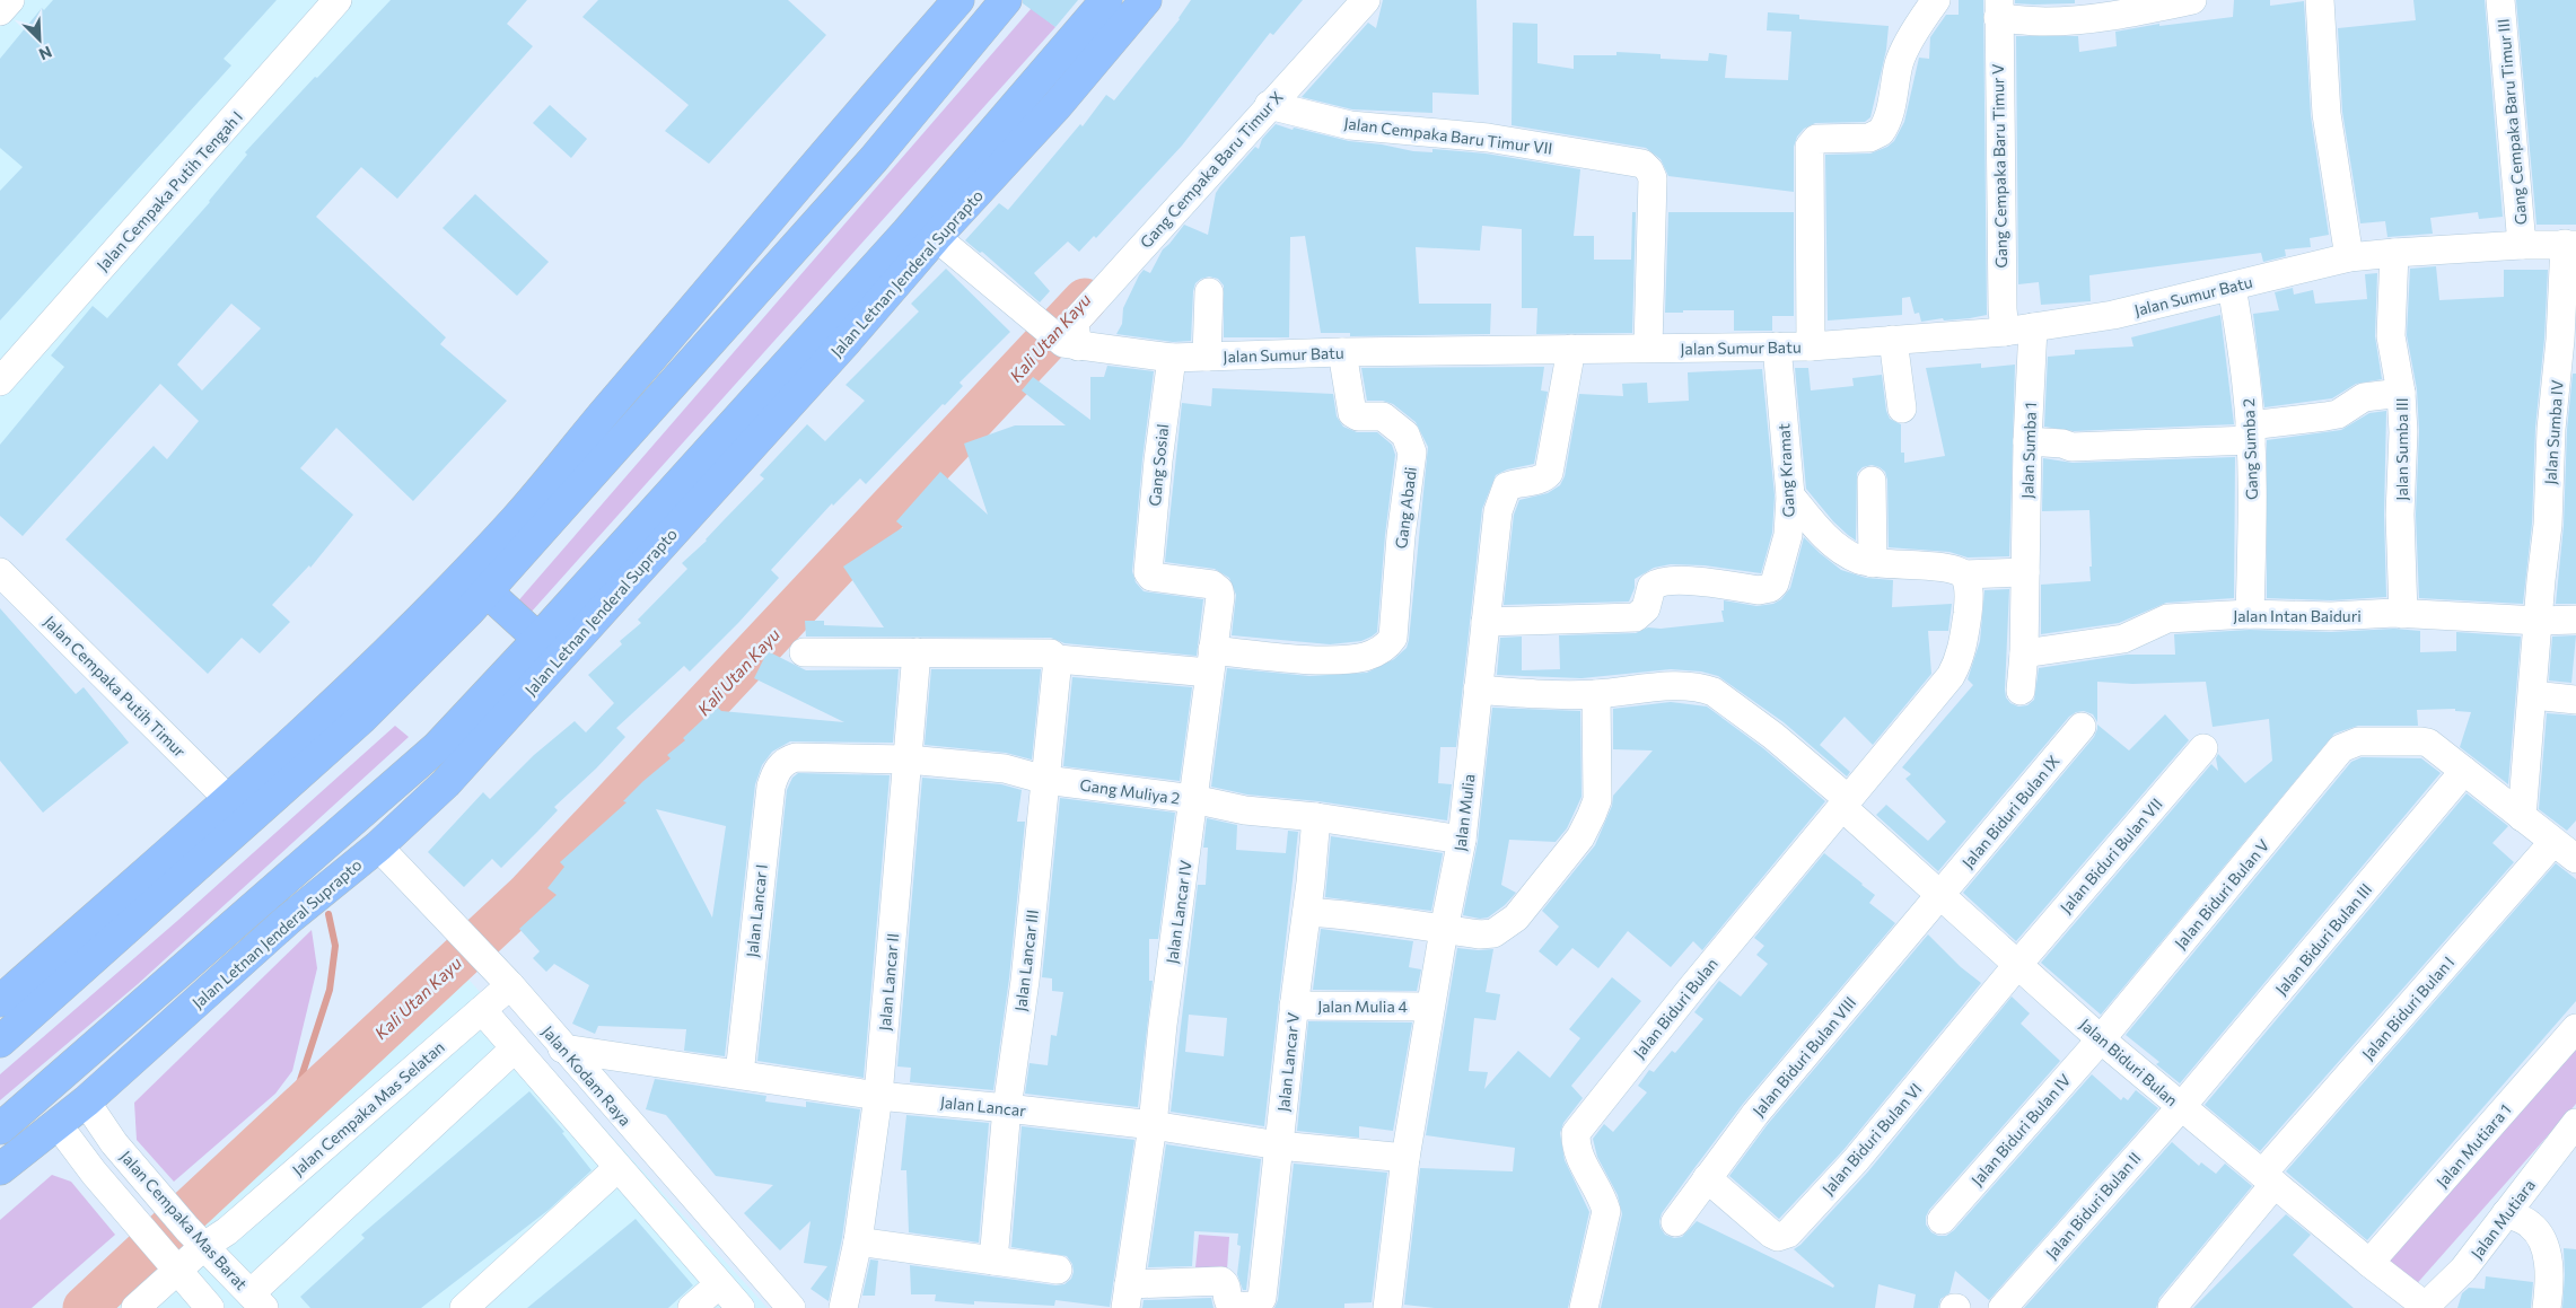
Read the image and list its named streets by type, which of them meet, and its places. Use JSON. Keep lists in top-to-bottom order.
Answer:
{
  "streets": {
    "main road": ["Jalan Letnan Jenderal Suprapto"],
    "street": [
      "Gang Cempaka Baru Timur III",
      "Jalan Cempaka Baru Timur VII",
      "Gang Cempaka Baru Timur V",
      "Gang Cempaka Baru Timur X",
      "Jalan Cempaka Putih Tengah I",
      "Jalan Sumur Batu",
      "Jalan Sumba IV",
      "Gang Sumba 2",
      "Jalan Sumba III",
      "Jalan Sumba 1",
      "Gang Sosial",
      "Gang Kramat",
      "Gang Abadi",
      "Jalan Intan Baiduri",
      "Jalan Cempaka Putih Timur",
      "Gang Muliya 2",
      "Jalan Biduri Bulan IX",
      "Jalan Mulia",
      "Jalan Biduri Bulan VII",
      "Jalan Biduri Bulan V",
      "Jalan Lancar I",
      "Jalan Lancar IV",
      "Jalan Biduri Bulan III",
      "Jalan Lancar III",
      "Jalan Lancar II",
      "Jalan Mulia 4",
      "Jalan Biduri Bulan",
      "Jalan Biduri Bulan I",
      "Jalan Biduri Bulan VIII",
      "Jalan Lancar V",
      "Jalan Kodam Raya",
      "Jalan Lancar",
      "Jalan Cempaka Mas Selatan",
      "Jalan Biduri Bulan IV",
      "Jalan Biduri Bulan VI",
      "Jalan Mutiara 1",
      "Jalan Biduri Bulan II",
      "Jalan Mutiara",
      "Jalan Cempaka Mas Barat"
    ]
  },
  "crossings": [
    ["Gang Cempaka Baru Timur III", "Jalan Sumur Batu"],
    ["Jalan Cempaka Baru Timur VII", "Gang Cempaka Baru Timur X"],
    ["Jalan Cempaka Baru Timur VII", "Jalan Sumur Batu"],
    ["Gang Cempaka Baru Timur V", "Jalan Sumur Batu"],
    ["Gang Cempaka Baru Timur X", "Jalan Sumur Batu"],
    ["Jalan Letnan Jenderal Suprapto", "Jalan Kodam Raya"],
    ["Jalan Letnan Jenderal Suprapto", "Jalan Cempaka Mas Barat"],
    ["Jalan Sumur Batu", "Jalan Sumba IV"],
    ["Jalan Sumur Batu", "Gang Sumba 2"],
    ["Jalan Sumur Batu", "Jalan Sumba III"],
    ["Jalan Sumur Batu", "Jalan Sumba 1"],
    ["Jalan Sumur Batu", "Gang Sosial"],
    ["Jalan Sumur Batu", "Gang Kramat"],
    ["Jalan Sumur Batu", "Gang Abadi"],
    ["Jalan Sumur Batu", "Jalan Mulia"],
    ["Jalan Sumba IV", "Jalan Intan Baiduri"],
    ["Gang Sumba 2", "Jalan Intan Baiduri"],
    ["Jalan Sumba III", "Jalan Intan Baiduri"],
    ["Jalan Sumba 1", "Jalan Intan Baiduri"],
    ["Gang Sosial", "Jalan Lancar IV"],
    ["Gang Kramat", "Jalan Mulia"],
    ["Gang Abadi", "Jalan Lancar IV"],
    ["Gang Muliya 2", "Jalan Mulia"],
    ["Gang Muliya 2", "Jalan Lancar I"],
    ["Gang Muliya 2", "Jalan Lancar IV"],
    ["Gang Muliya 2", "Jalan Lancar III"],
    ["Gang Muliya 2", "Jalan Lancar II"],
    ["Gang Muliya 2", "Jalan Lancar V"],
    ["Jalan Biduri Bulan IX", "Jalan Biduri Bulan"],
    ["Jalan Biduri Bulan IX", "Jalan Biduri Bulan VIII"],
    ["Jalan Mulia", "Jalan Mulia 4"],
    ["Jalan Mulia", "Jalan Lancar"],
    ["Jalan Biduri Bulan VII", "Jalan Biduri Bulan"],
    ["Jalan Biduri Bulan VII", "Jalan Biduri Bulan VI"],
    ["Jalan Biduri Bulan V", "Jalan Biduri Bulan III"],
    ["Jalan Biduri Bulan V", "Jalan Biduri Bulan"],
    ["Jalan Biduri Bulan V", "Jalan Biduri Bulan IV"],
    ["Jalan Lancar I", "Jalan Lancar"],
    ["Jalan Lancar IV", "Jalan Lancar V"],
    ["Jalan Lancar IV", "Jalan Lancar"],
    ["Jalan Biduri Bulan III", "Jalan Biduri Bulan"],
    ["Jalan Biduri Bulan III", "Jalan Biduri Bulan II"],
    ["Jalan Lancar III", "Jalan Lancar"],
    ["Jalan Lancar II", "Jalan Lancar"],
    ["Jalan Mulia 4", "Jalan Lancar V"],
    ["Jalan Biduri Bulan", "Jalan Biduri Bulan I"],
    ["Jalan Biduri Bulan", "Jalan Biduri Bulan VIII"],
    ["Jalan Biduri Bulan", "Jalan Biduri Bulan IV"],
    ["Jalan Biduri Bulan", "Jalan Biduri Bulan VI"],
    ["Jalan Biduri Bulan", "Jalan Mutiara 1"],
    ["Jalan Biduri Bulan", "Jalan Biduri Bulan II"],
    ["Jalan Biduri Bulan", "Jalan Mutiara"],
    ["Jalan Biduri Bulan VIII", "Jalan Biduri Bulan VI"],
    ["Jalan Lancar V", "Jalan Lancar"],
    ["Jalan Kodam Raya", "Jalan Lancar"],
    ["Jalan Kodam Raya", "Jalan Cempaka Mas Selatan"],
    ["Jalan Cempaka Mas Selatan", "Jalan Cempaka Mas Barat"]
  ],
  "water": ["Kali Utan Kayu"],
  "north": "bottom right"
}
